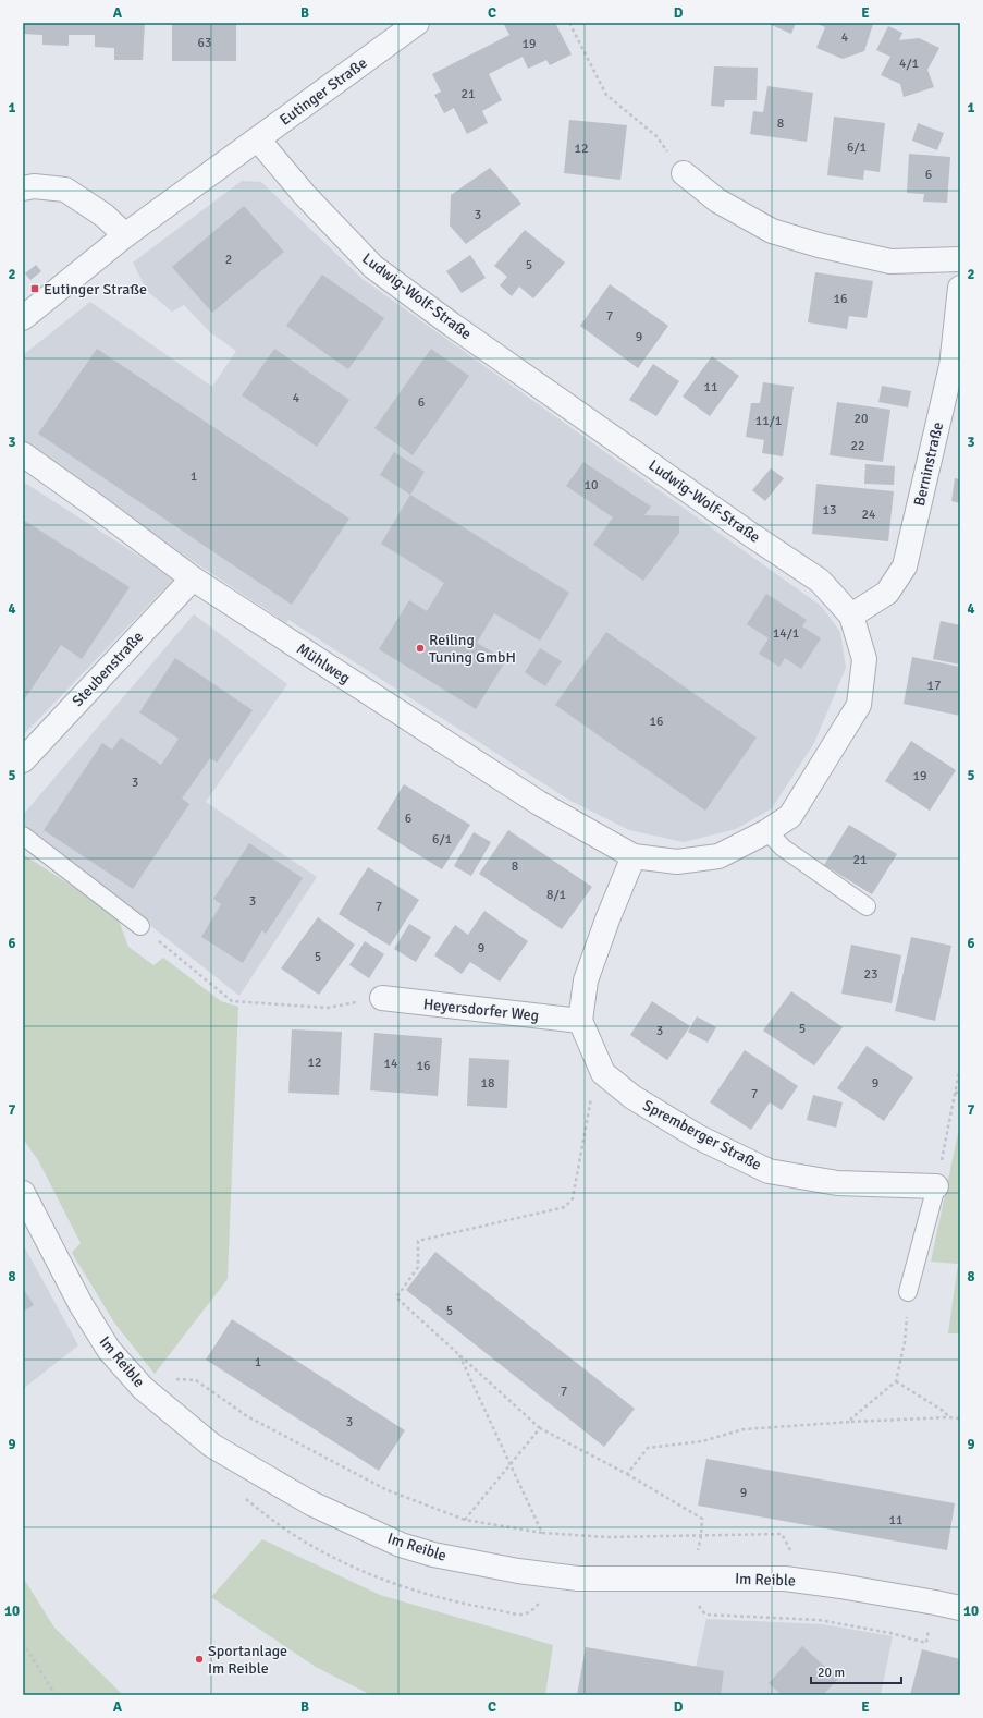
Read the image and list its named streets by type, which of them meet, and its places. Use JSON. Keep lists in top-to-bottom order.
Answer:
{
  "streets": {
    "street": [
      "Eutinger Straße",
      "Ludwig-Wolf-Straße",
      "Berninstraße",
      "Mühlweg",
      "Steubenstraße",
      "Heyersdorfer Weg",
      "Spremberger Straße",
      "Im Reible"
    ]
  },
  "crossings": [
    ["Eutinger Straße", "Ludwig-Wolf-Straße"],
    ["Ludwig-Wolf-Straße", "Berninstraße"],
    ["Ludwig-Wolf-Straße", "Mühlweg"],
    ["Ludwig-Wolf-Straße", "Spremberger Straße"],
    ["Mühlweg", "Steubenstraße"],
    ["Mühlweg", "Spremberger Straße"],
    ["Heyersdorfer Weg", "Spremberger Straße"]
  ],
  "places": {
    "transit": ["Eutinger Straße"],
    "other": ["Reiling Tuning GmbH", "Sportanlage Im Reible"]
  },
  "house_numbers": [
    "4",
    "63",
    "19",
    "4/1",
    "21",
    "8",
    "6/1",
    "12",
    "6",
    "3",
    "2",
    "5",
    "16",
    "7",
    "9",
    "11",
    "4",
    "6",
    "20",
    "11/1",
    "22",
    "1",
    "10",
    "13",
    "24",
    "14/1",
    "17",
    "16",
    "19",
    "3",
    "6",
    "6/1",
    "21",
    "8",
    "8/1",
    "3",
    "7",
    "9",
    "5",
    "23",
    "5",
    "3",
    "12",
    "14",
    "16",
    "18",
    "9",
    "7",
    "5",
    "1",
    "7",
    "3",
    "9",
    "11"
  ],
  "scale_bar": "20 m",
  "grid": {
    "columns": [
      "A",
      "B",
      "C",
      "D",
      "E"
    ],
    "rows": [
      "1",
      "2",
      "3",
      "4",
      "5",
      "6",
      "7",
      "8",
      "9",
      "10"
    ]
  }
}
